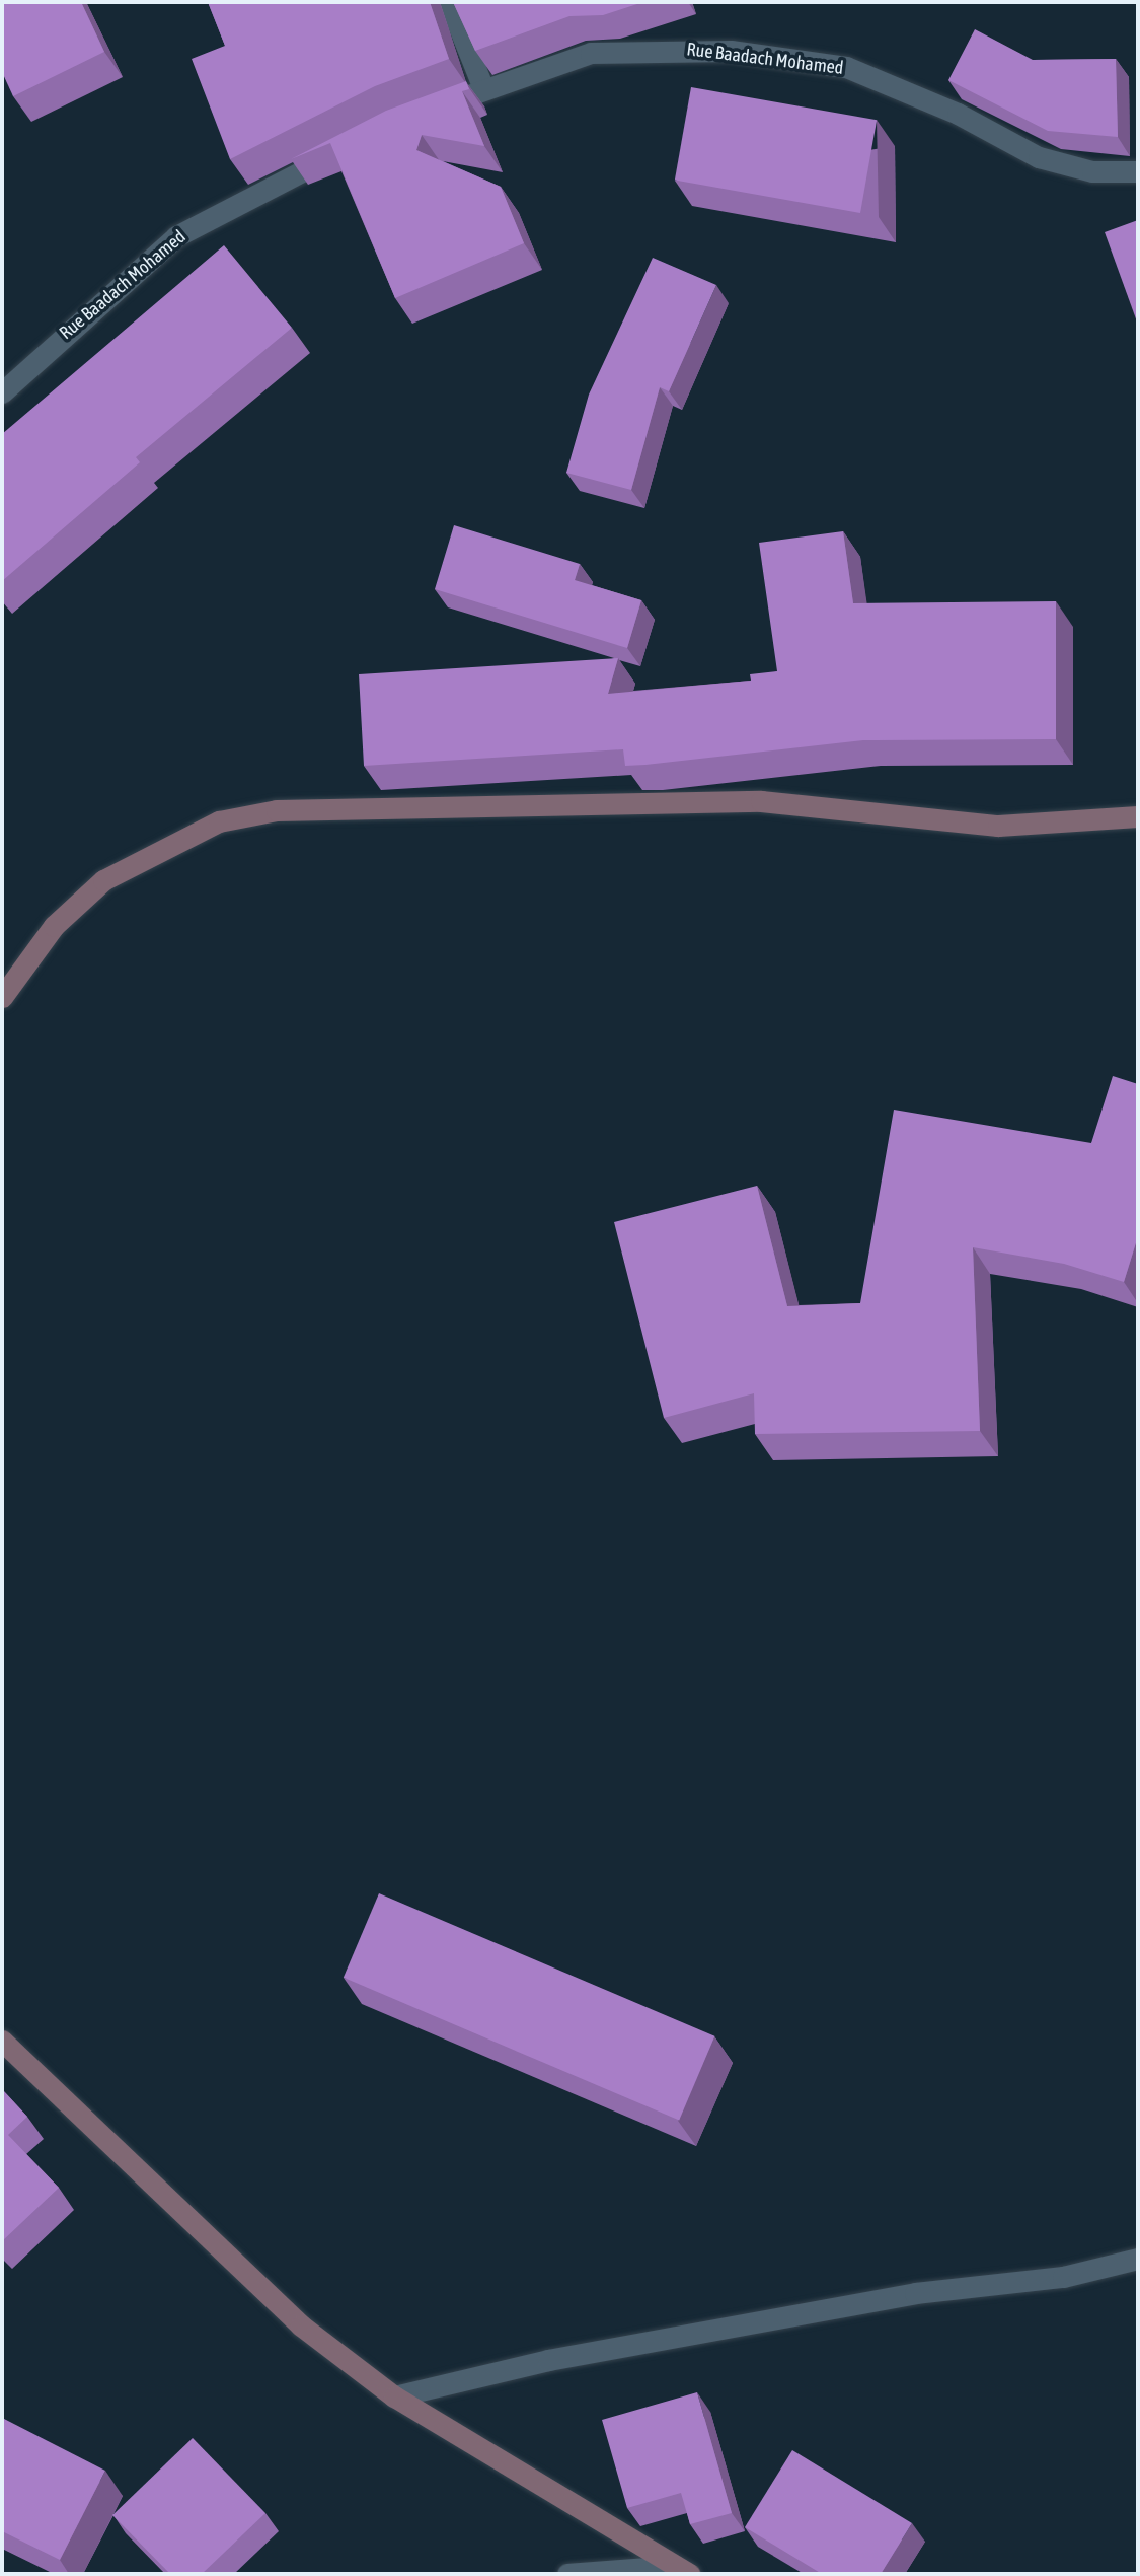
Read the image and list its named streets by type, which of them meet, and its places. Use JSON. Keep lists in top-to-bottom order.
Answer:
{
  "streets": {
    "street": ["Rue Baadach Mohamed"]
  }
}
